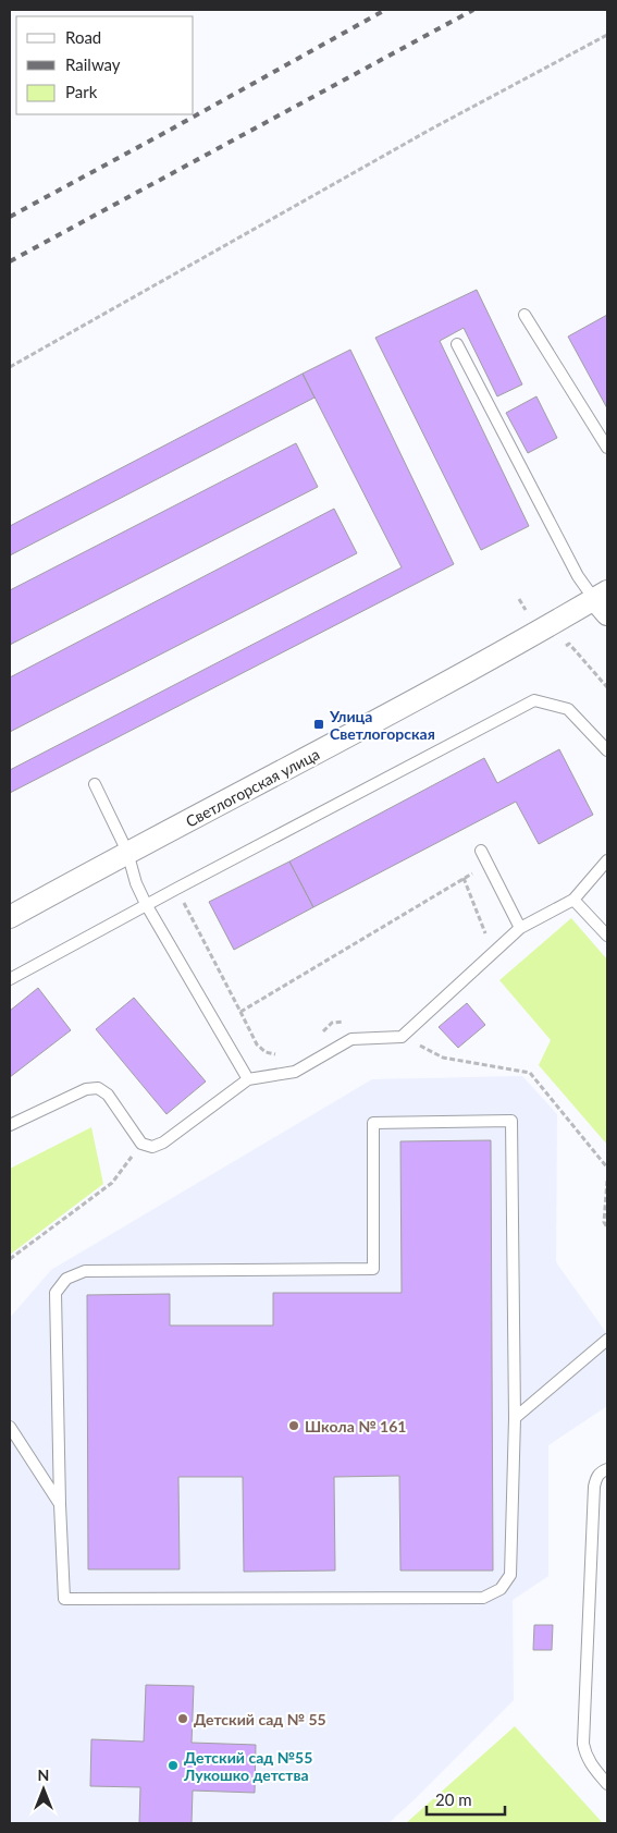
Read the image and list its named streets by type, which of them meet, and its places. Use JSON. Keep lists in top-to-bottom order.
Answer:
{
  "streets": {
    "street": ["Светлогорская улица"]
  },
  "places": {
    "transit": ["Улица Светлогорская"],
    "other": ["Школа № 161", "Детский сад № 55", "Детский сад №55 Лукошко детства"]
  },
  "legend": ["Road", "Railway", "Park"],
  "scale_bar": "20 m",
  "north": "top"
}
